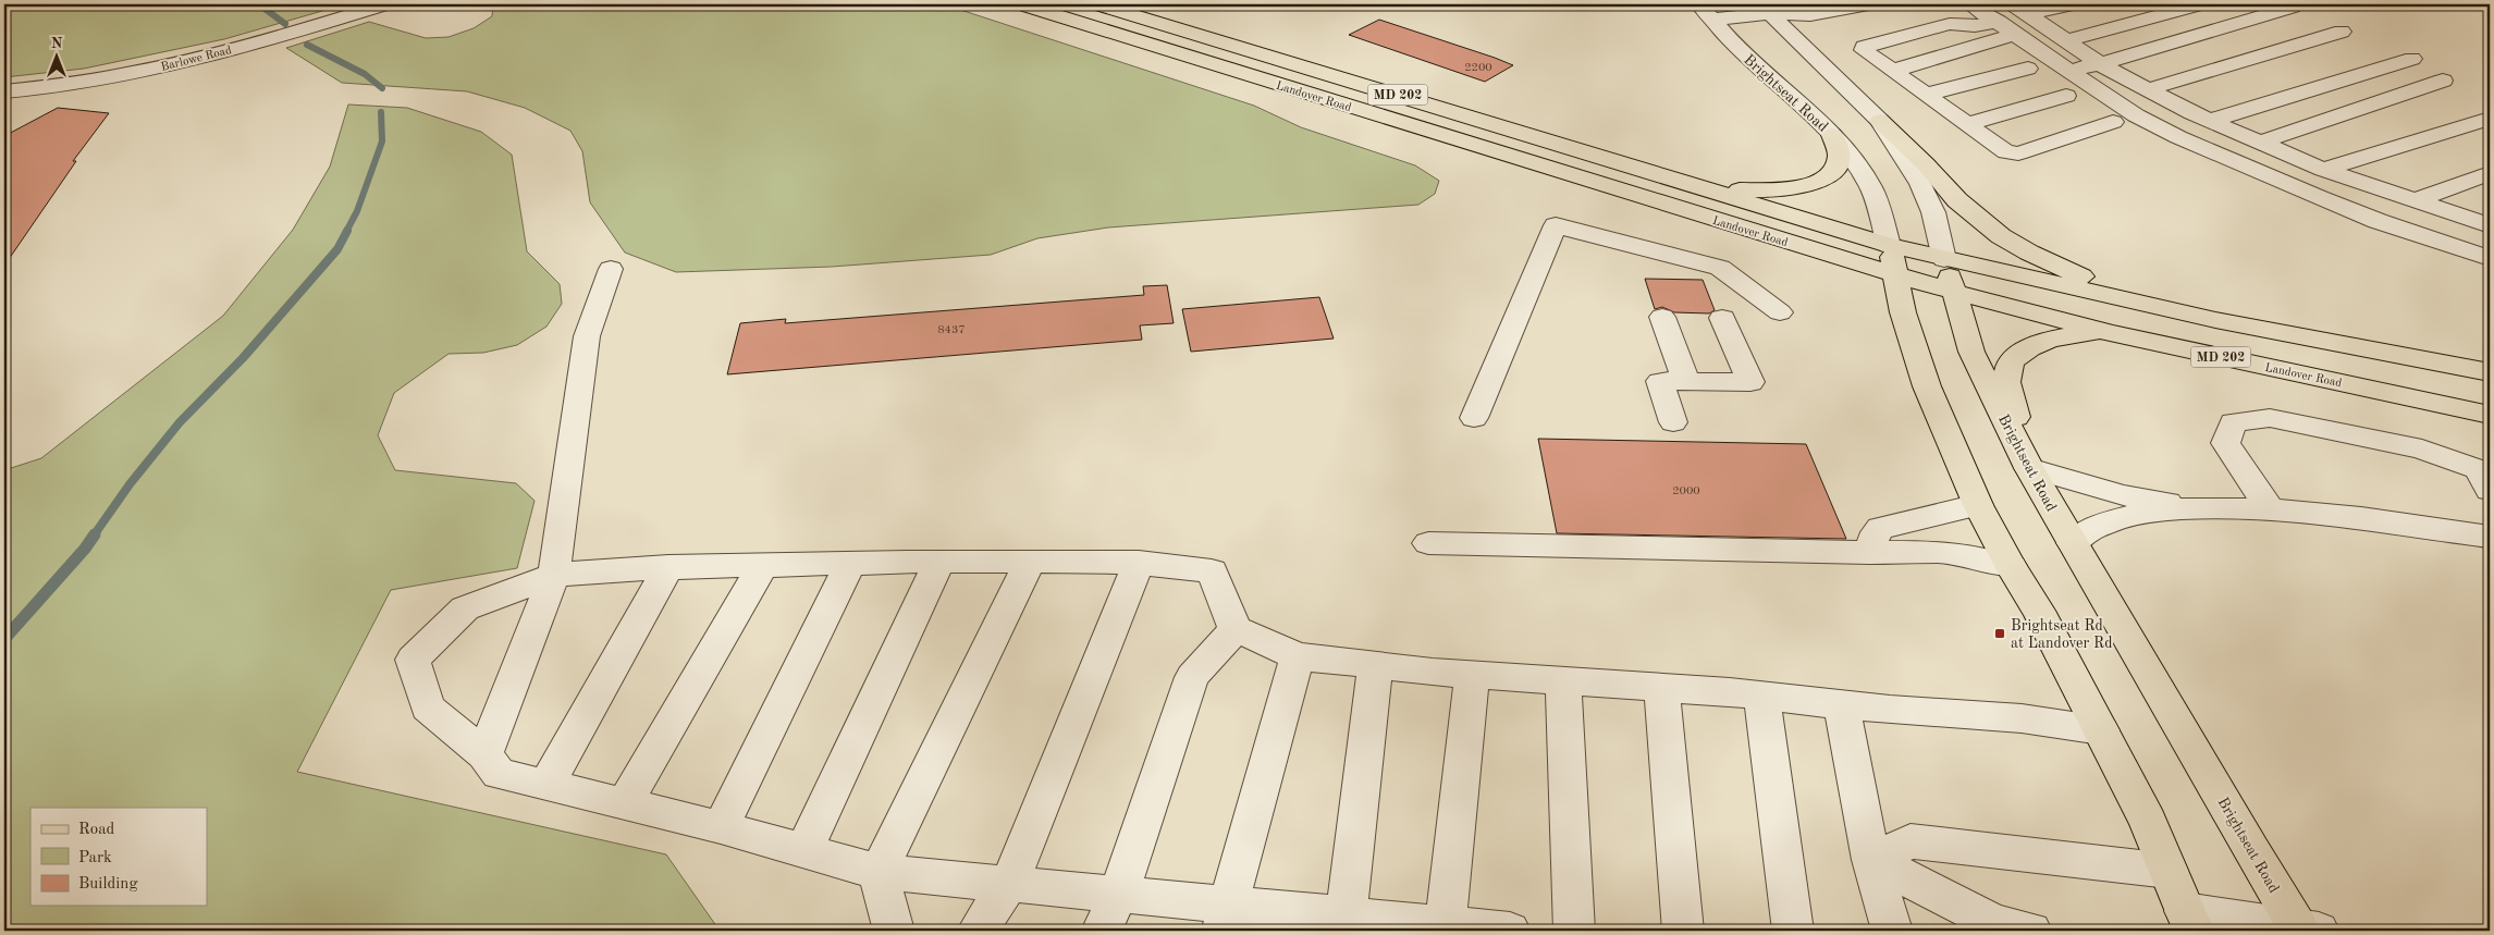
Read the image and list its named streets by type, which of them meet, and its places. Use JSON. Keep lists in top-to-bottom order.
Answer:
{
  "streets": {
    "main road": ["Brightseat Road", "MD 202", "Landover Road"],
    "street": ["Barlowe Road"]
  },
  "crossings": [
    ["Brightseat Road", "Landover Road"]
  ],
  "places": {
    "transit": ["Brightseat Rd at Landover Rd"]
  },
  "house_numbers": ["2200", "8437", "2000"],
  "legend": ["Road", "Park", "Building"],
  "north": "top"
}
